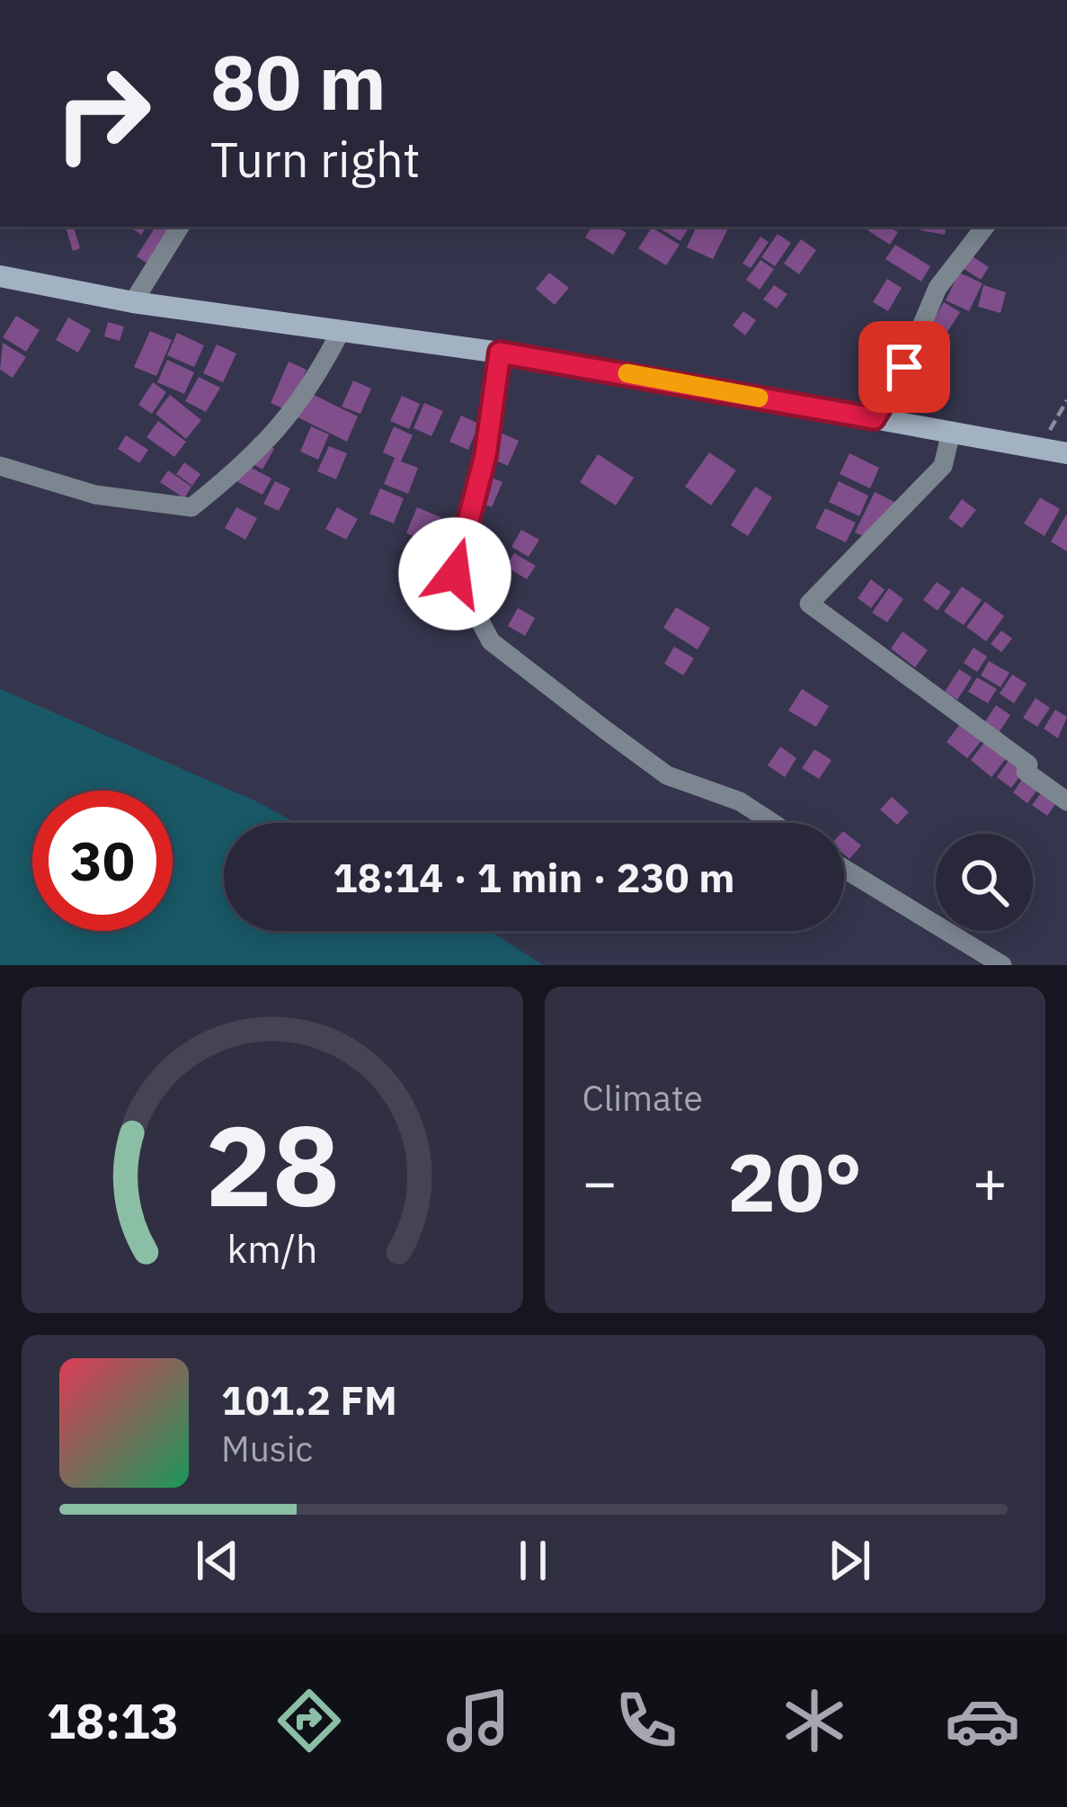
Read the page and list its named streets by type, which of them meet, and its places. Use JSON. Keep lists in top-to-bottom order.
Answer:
{
  "page": {
    "turn": ["80 m", "Turn right"],
    "limit": "30",
    "trip": "18:14 · 1 min · 230 m",
    "tile": "Climate",
    "heat": ["−", "20°", "+"],
    "song": ["101.2 FM", "Music"],
    "tabs": "18:13",
    "gauge": ["28", "km/h"]
  }
}
